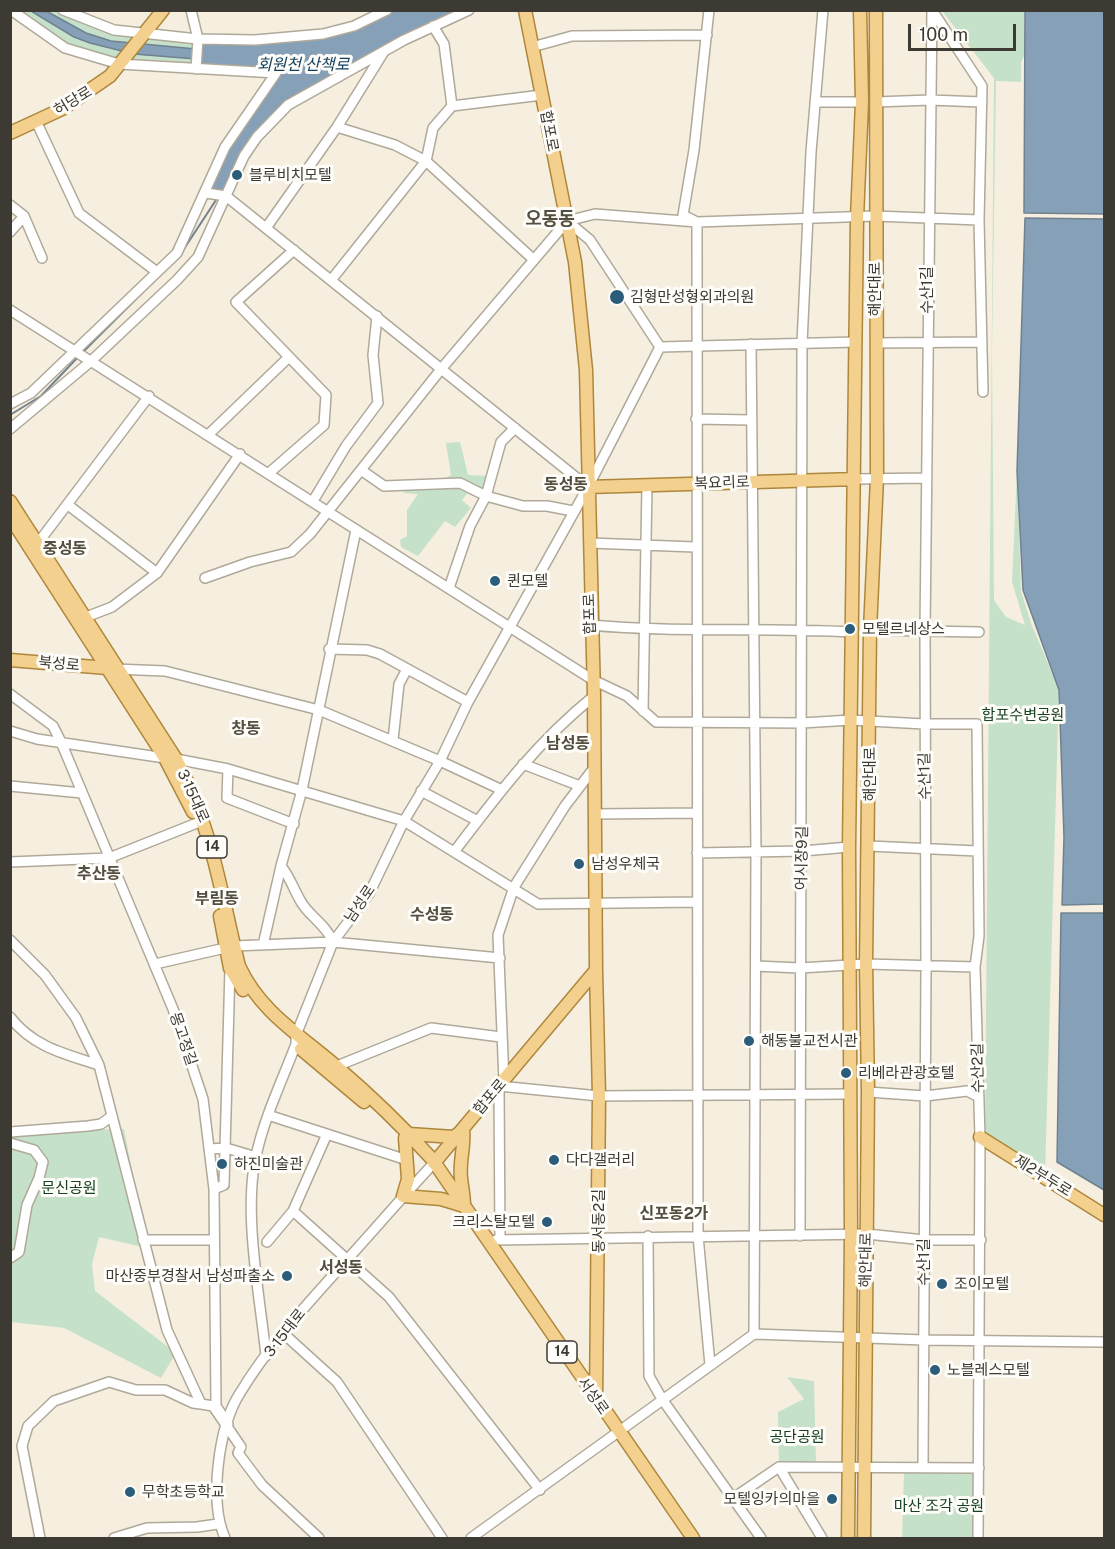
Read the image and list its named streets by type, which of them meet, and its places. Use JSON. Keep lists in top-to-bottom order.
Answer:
{
  "streets": {
    "main road": [
      "허당로",
      "합포로",
      "해안대로",
      "복요리로",
      "북성로",
      "3·15대로",
      "14",
      "제2부두로",
      "동서동2길",
      "서성로"
    ],
    "street": [
      "수산1길",
      "어시장9길",
      "남성로",
      "몽고정길",
      "수산2길"
    ]
  },
  "crossings": [
    ["합포로", "복요리로"],
    ["합포로", "3·15대로"],
    ["합포로", "남성로"],
    ["합포로", "수산2길"],
    ["합포로", "동서동2길"],
    ["합포로", "서성로"],
    ["해안대로", "복요리로"],
    ["해안대로", "수산2길"],
    ["수산1길", "수산2길"],
    ["복요리로", "어시장9길"],
    ["복요리로", "남성로"],
    ["북성로", "3·15대로"],
    ["3·15대로", "남성로"],
    ["3·15대로", "몽고정길"],
    ["3·15대로", "서성로"],
    ["어시장9길", "수산2길"],
    ["남성로", "수산2길"],
    ["수산2길", "제2부두로"],
    ["동서동2길", "서성로"]
  ],
  "districts": [
    "오동동",
    "동성동",
    "중성동",
    "창동",
    "남성동",
    "추산동",
    "부림동",
    "수성동",
    "신포동2가",
    "서성동"
  ],
  "water": ["회원천 산책로"],
  "parks": [
    "합포수변공원",
    "문신공원",
    "공단공원",
    "마산 조각 공원"
  ],
  "places": [
    "블루비치모텔",
    "김형만성형외과의원",
    "퀸모텔",
    "모텔르네상스",
    "남성우체국",
    "해동불교전시관",
    "리베라관광호텔",
    "다다갤러리",
    "하진미술관",
    "크리스탈모텔",
    "마산중부경찰서 남성파출소",
    "조이모텔",
    "노블레스모텔",
    "무학초등학교",
    "모텔잉카의마을"
  ],
  "scale_bar": "100 m"
}
